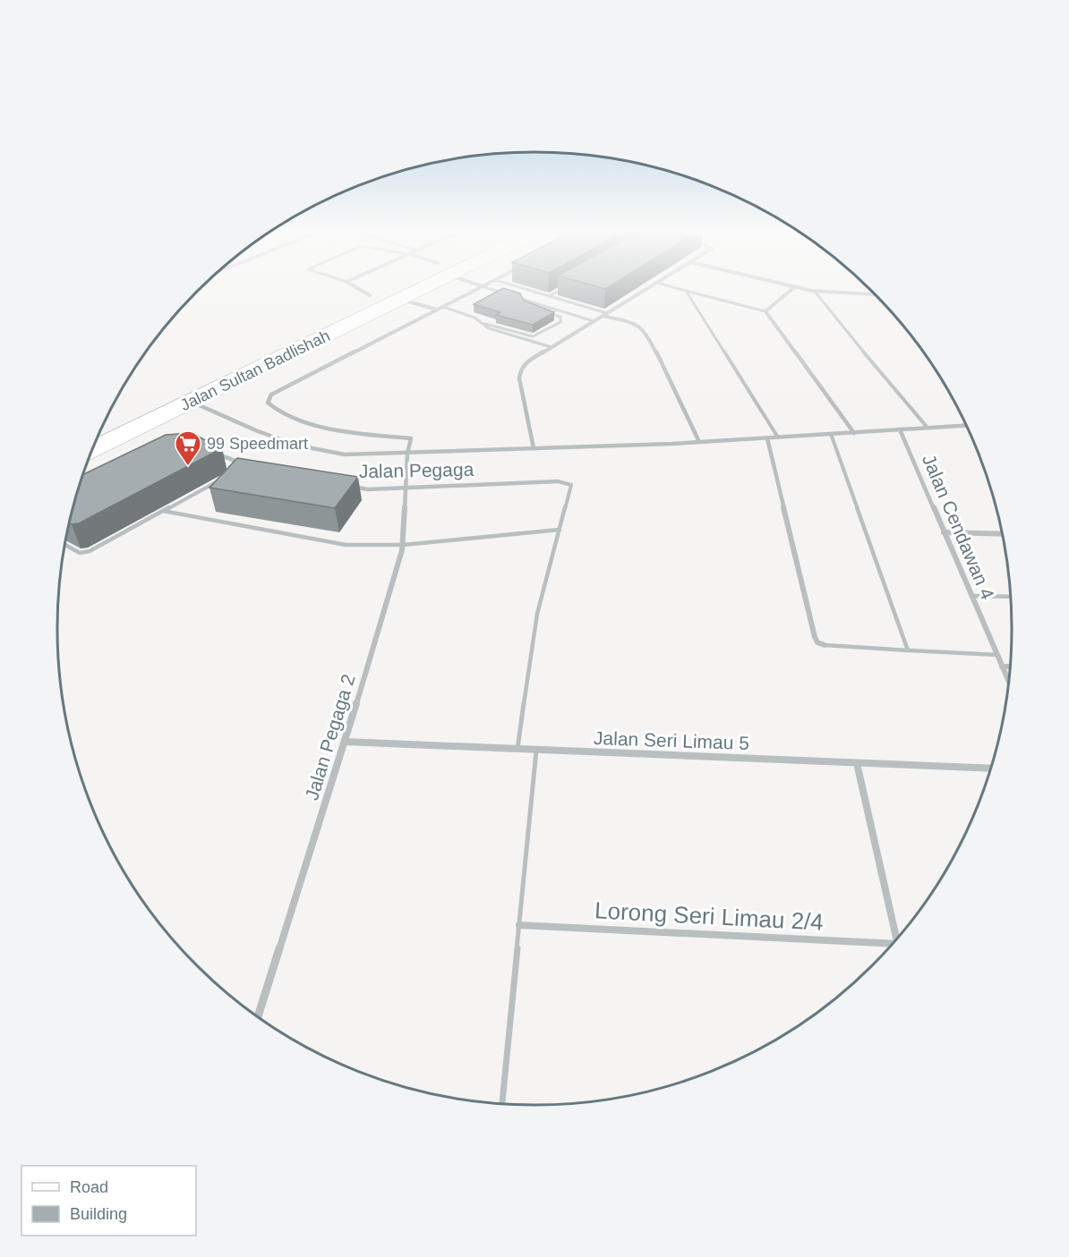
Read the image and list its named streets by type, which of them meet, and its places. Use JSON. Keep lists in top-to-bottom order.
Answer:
{
  "streets": {
    "main road": ["Jalan Sultan Badlishah"],
    "street": [
      "Jalan Pegaga",
      "Jalan Cendawan 4",
      "Jalan Pegaga 2",
      "Jalan Seri Limau 5",
      "Lorong Seri Limau 2/4"
    ]
  },
  "crossings": [
    ["Jalan Pegaga", "Jalan Pegaga 2"],
    ["Jalan Pegaga 2", "Jalan Seri Limau 5"]
  ],
  "places": {
    "supermarket": ["99 Speedmart"]
  },
  "legend": ["Road", "Building"]
}
